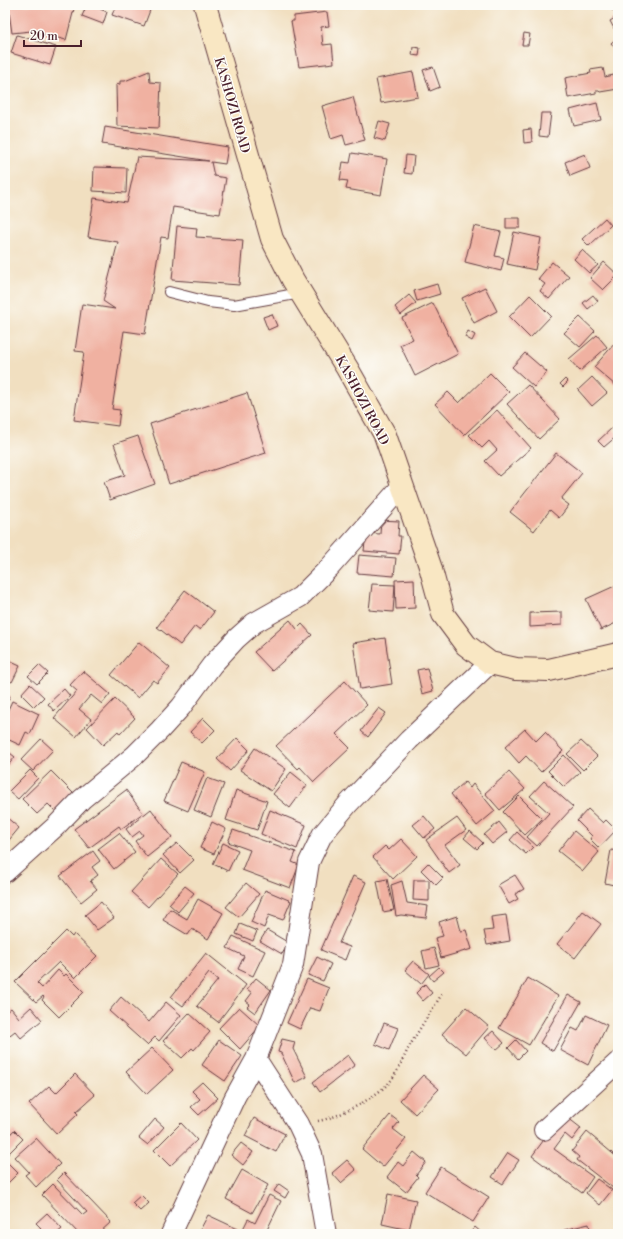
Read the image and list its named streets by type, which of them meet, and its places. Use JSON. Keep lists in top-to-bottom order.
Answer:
{
  "streets": {
    "main road": ["KASHOZI ROAD"]
  },
  "scale_bar": "20 m"
}
